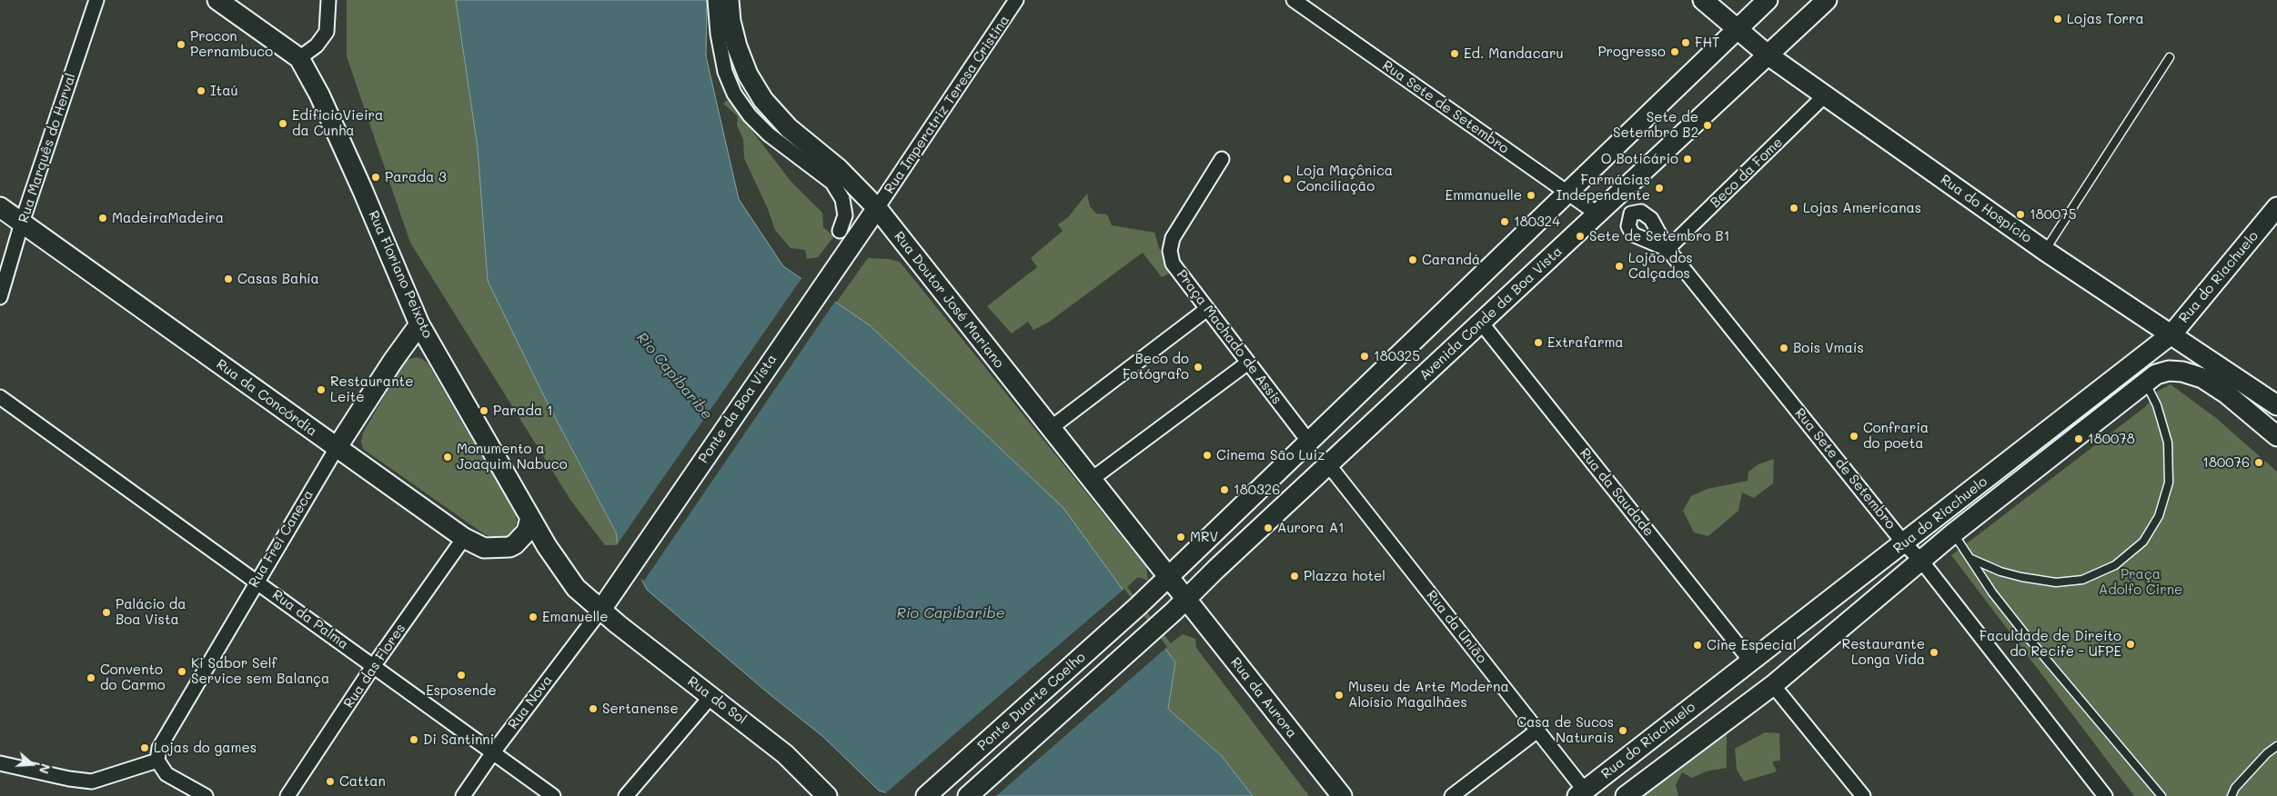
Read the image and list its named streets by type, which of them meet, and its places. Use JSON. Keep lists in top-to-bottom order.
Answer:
{
  "streets": {
    "main road": [
      "Rua do Hospício",
      "Rua Floriano Peixoto",
      "Rua do Riachuelo",
      "Rua Doutor José Mariano",
      "Avenida Conde da Boa Vista",
      "Rua da Concórdia",
      "Ponte da Boa Vista",
      "Rua Frei Caneca",
      "Rua da Aurora",
      "Rua do Sol",
      "Ponte Duarte Coelho"
    ],
    "street": [
      "Rua Imperatriz Teresa Cristina",
      "Rua Sete de Setembro",
      "Rua Marquês do Herval",
      "Beco da Fome",
      "Praça Machado de Assis",
      "Rua da Saudade",
      "Rua da Palma",
      "Rua da União",
      "Rua das Flores",
      "Rua Nova"
    ]
  },
  "crossings": [
    ["Rua Imperatriz Teresa Cristina", "Rua Doutor José Mariano"],
    ["Rua Imperatriz Teresa Cristina", "Ponte da Boa Vista"],
    ["Rua Sete de Setembro", "Beco da Fome"],
    ["Rua Sete de Setembro", "Rua do Riachuelo"],
    ["Rua Sete de Setembro", "Avenida Conde da Boa Vista"],
    ["Rua Marquês do Herval", "Rua da Concórdia"],
    ["Beco da Fome", "Rua do Hospício"],
    ["Rua do Hospício", "Rua do Riachuelo"],
    ["Rua do Hospício", "Avenida Conde da Boa Vista"],
    ["Rua Floriano Peixoto", "Rua da Concórdia"],
    ["Rua Floriano Peixoto", "Ponte da Boa Vista"],
    ["Rua Floriano Peixoto", "Rua Frei Caneca"],
    ["Rua Floriano Peixoto", "Rua do Sol"],
    ["Rua Floriano Peixoto", "Rua Nova"],
    ["Rua do Riachuelo", "Rua da Saudade"],
    ["Rua do Riachuelo", "Rua da União"],
    ["Rua Doutor José Mariano", "Avenida Conde da Boa Vista"],
    ["Rua Doutor José Mariano", "Ponte da Boa Vista"],
    ["Rua Doutor José Mariano", "Rua da Aurora"],
    ["Rua Doutor José Mariano", "Ponte Duarte Coelho"],
    ["Avenida Conde da Boa Vista", "Rua da Saudade"],
    ["Avenida Conde da Boa Vista", "Rua da União"],
    ["Avenida Conde da Boa Vista", "Rua da Aurora"],
    ["Avenida Conde da Boa Vista", "Ponte Duarte Coelho"],
    ["Rua da Concórdia", "Rua Frei Caneca"],
    ["Rua da Concórdia", "Rua das Flores"],
    ["Ponte da Boa Vista", "Rua do Sol"],
    ["Ponte da Boa Vista", "Rua Nova"],
    ["Rua Frei Caneca", "Rua da Palma"],
    ["Rua da Palma", "Rua das Flores"],
    ["Rua da Palma", "Rua Nova"],
    ["Rua do Sol", "Rua Nova"]
  ],
  "water": ["Rio Capibaribe"],
  "parks": ["Praça Adolfo Cirne"],
  "places": [
    "Lojas Torra",
    "FHT",
    "Procon Pernambuco",
    "Progresso",
    "Ed. Mandacaru",
    "Itaú",
    "EdificioVieira da Cunha",
    "Sete de Setembro B2",
    "O Boticário",
    "Parada 3",
    "Loja Maçônica Conciliação",
    "Farmácias Independente",
    "Emmanuelle",
    "Lojas Americanas",
    "180075",
    "MadeiraMadeira",
    "180324",
    "Sete de Setembro B1",
    "Carandá",
    "Lojão dos Calçados",
    "Casas Bahia",
    "Extrafarma",
    "Bois Vmais",
    "180325",
    "Beco do Fotógrafo",
    "Restaurante Leite",
    "Parada 1",
    "Confraria do poeta",
    "180078",
    "Cinema São Luiz",
    "Monumento a Joaquim Nabuco",
    "180076",
    "180326",
    "Aurora A1",
    "MRV",
    "Plazza hotel",
    "Palácio da Boa Vista",
    "Emanuelle",
    "Faculdade de Direito do Recife - UFPE",
    "Cine Especial",
    "Restaurante Longa Vida",
    "Ki Sabor Self Service sem Balança",
    "Esposende",
    "Convento do Carmo",
    "Museu de Arte Moderna Aloísio Magalhães",
    "Sertanense",
    "Casa de Sucos Naturais",
    "Di Santinni",
    "Lojas do games",
    "Cattan"
  ],
  "north": "right"
}
